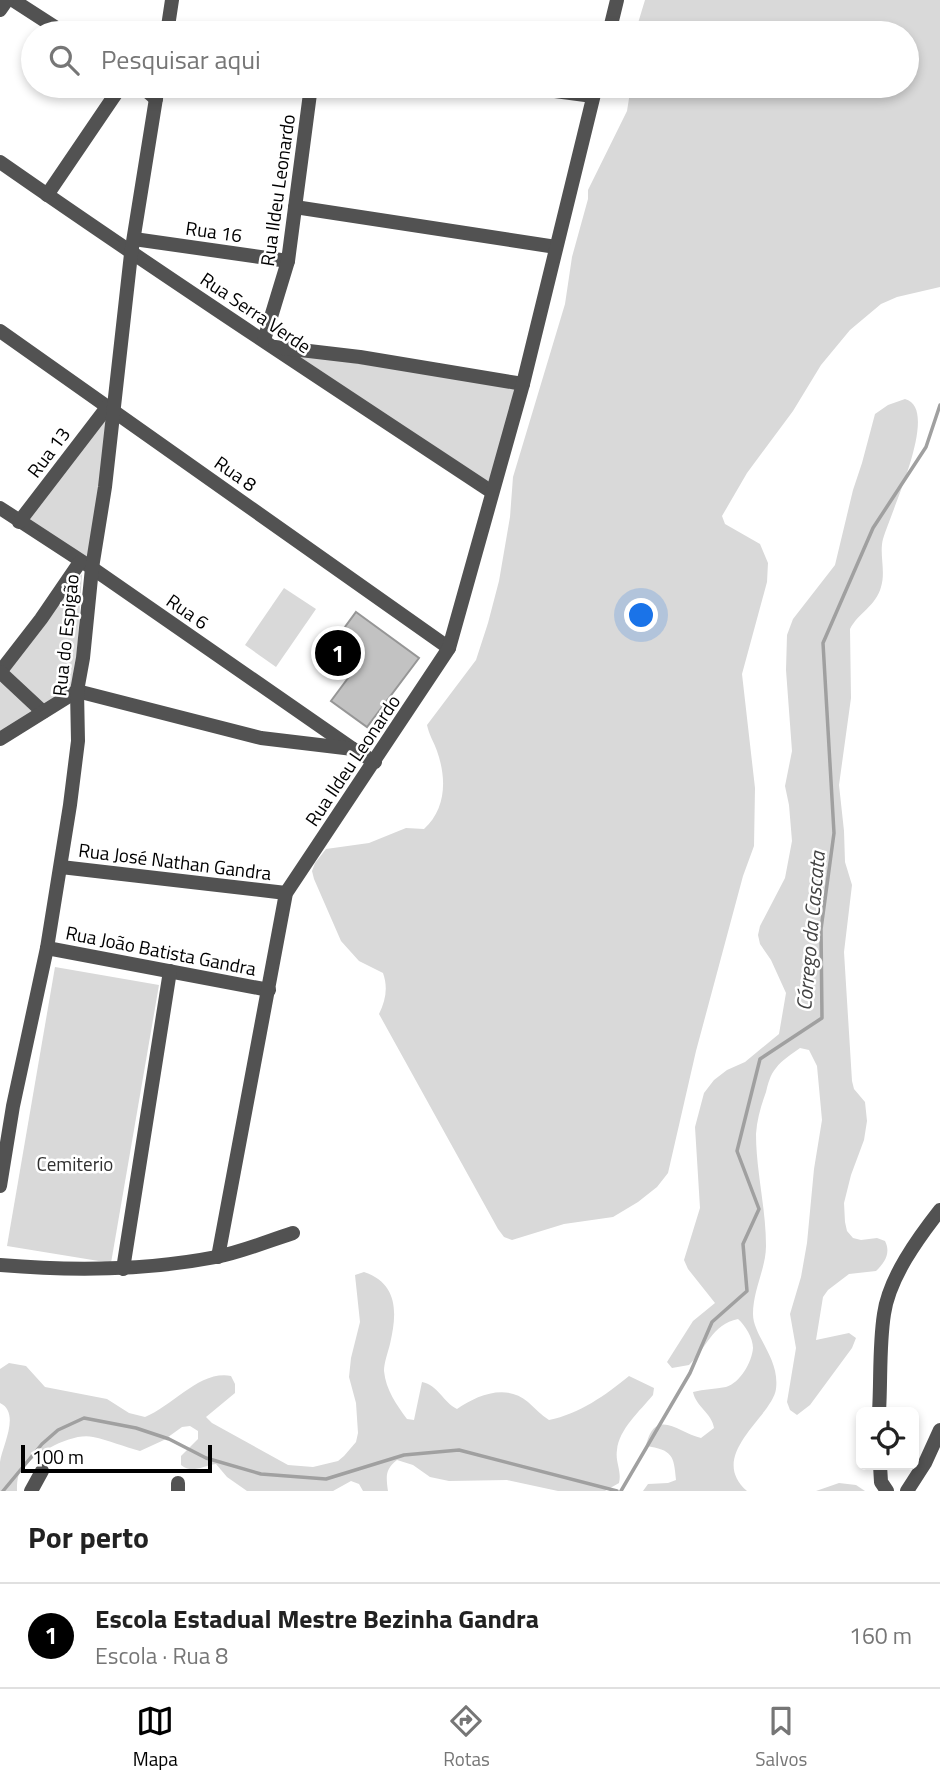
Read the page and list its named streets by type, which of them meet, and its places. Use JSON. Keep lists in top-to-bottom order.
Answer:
{
  "streets": {
    "street": [
      "Rua Ildeu Leonardo",
      "Rua 16",
      "Rua Serra Verde",
      "Rua 13",
      "Rua 8",
      "Rua 6",
      "Rua do Espigão",
      "Rua José Nathan Gandra",
      "Rua João Batista Gandra"
    ]
  },
  "crossings": [
    ["Rua Ildeu Leonardo", "Rua 16"],
    ["Rua Ildeu Leonardo", "Rua Serra Verde"],
    ["Rua Ildeu Leonardo", "Rua 8"],
    ["Rua Ildeu Leonardo", "Rua José Nathan Gandra"],
    ["Rua 16", "Rua Serra Verde"],
    ["Rua 16", "Rua do Espigão"],
    ["Rua Serra Verde", "Rua do Espigão"],
    ["Rua 13", "Rua 8"],
    ["Rua 13", "Rua 6"],
    ["Rua 13", "Rua do Espigão"],
    ["Rua 8", "Rua do Espigão"],
    ["Rua 6", "Rua do Espigão"],
    ["Rua do Espigão", "Rua José Nathan Gandra"],
    ["Rua do Espigão", "Rua João Batista Gandra"]
  ],
  "water": ["Córrego da Cascata"],
  "parks": ["Cemiterio"],
  "scale_bar": "100 m",
  "page": {
    "search": "Pesquisar aqui",
    "pins": "1",
    "scale": "100 m",
    "heading": "Por perto",
    "list": [
      {
        "mark": "1",
        "name": "Escola Estadual Mestre Bezinha Gandra",
        "note": "Escola · Rua 8",
        "value": "160 m"
      }
    ],
    "nav": ["Mapa", "Rotas", "Salvos"]
  }
}
